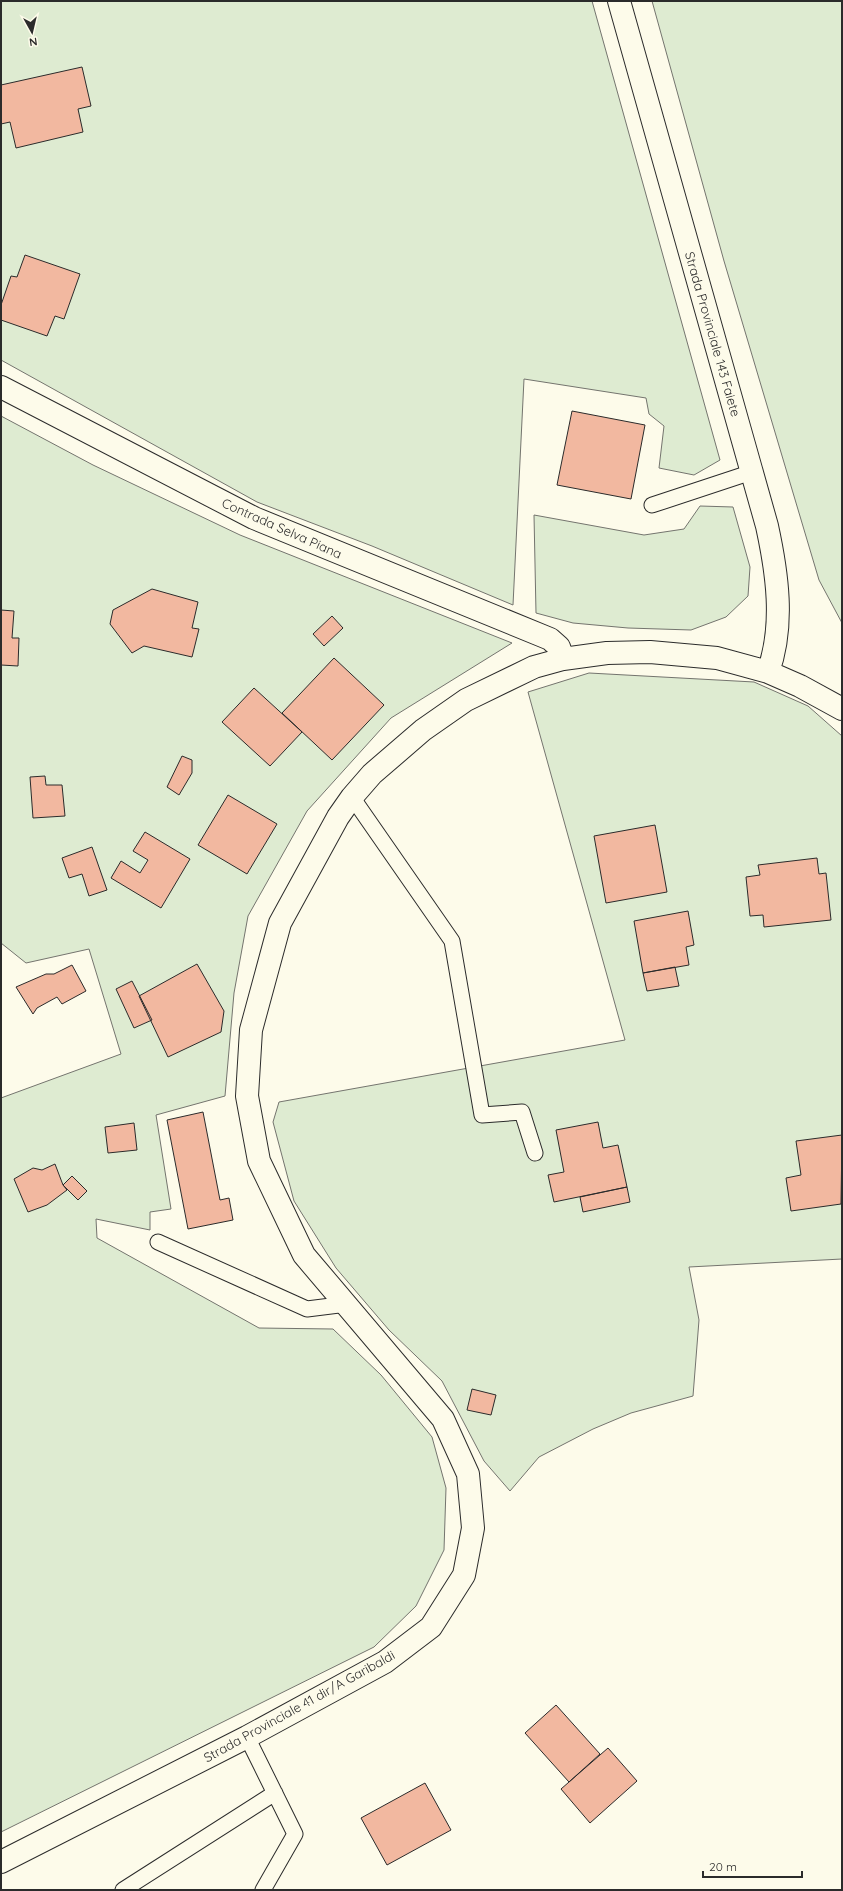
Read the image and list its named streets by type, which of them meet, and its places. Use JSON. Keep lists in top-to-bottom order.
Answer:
{
  "streets": {
    "main road": ["Strada Provinciale 143 Faiete", "Contrada Selva Piana", "Strada Provinciale 41 dir/A Garibaldi"]
  },
  "crossings": [
    ["Strada Provinciale 143 Faiete", "Strada Provinciale 41 dir/A Garibaldi"],
    ["Contrada Selva Piana", "Strada Provinciale 41 dir/A Garibaldi"]
  ],
  "scale_bar": "20 m",
  "north": "bottom"
}
